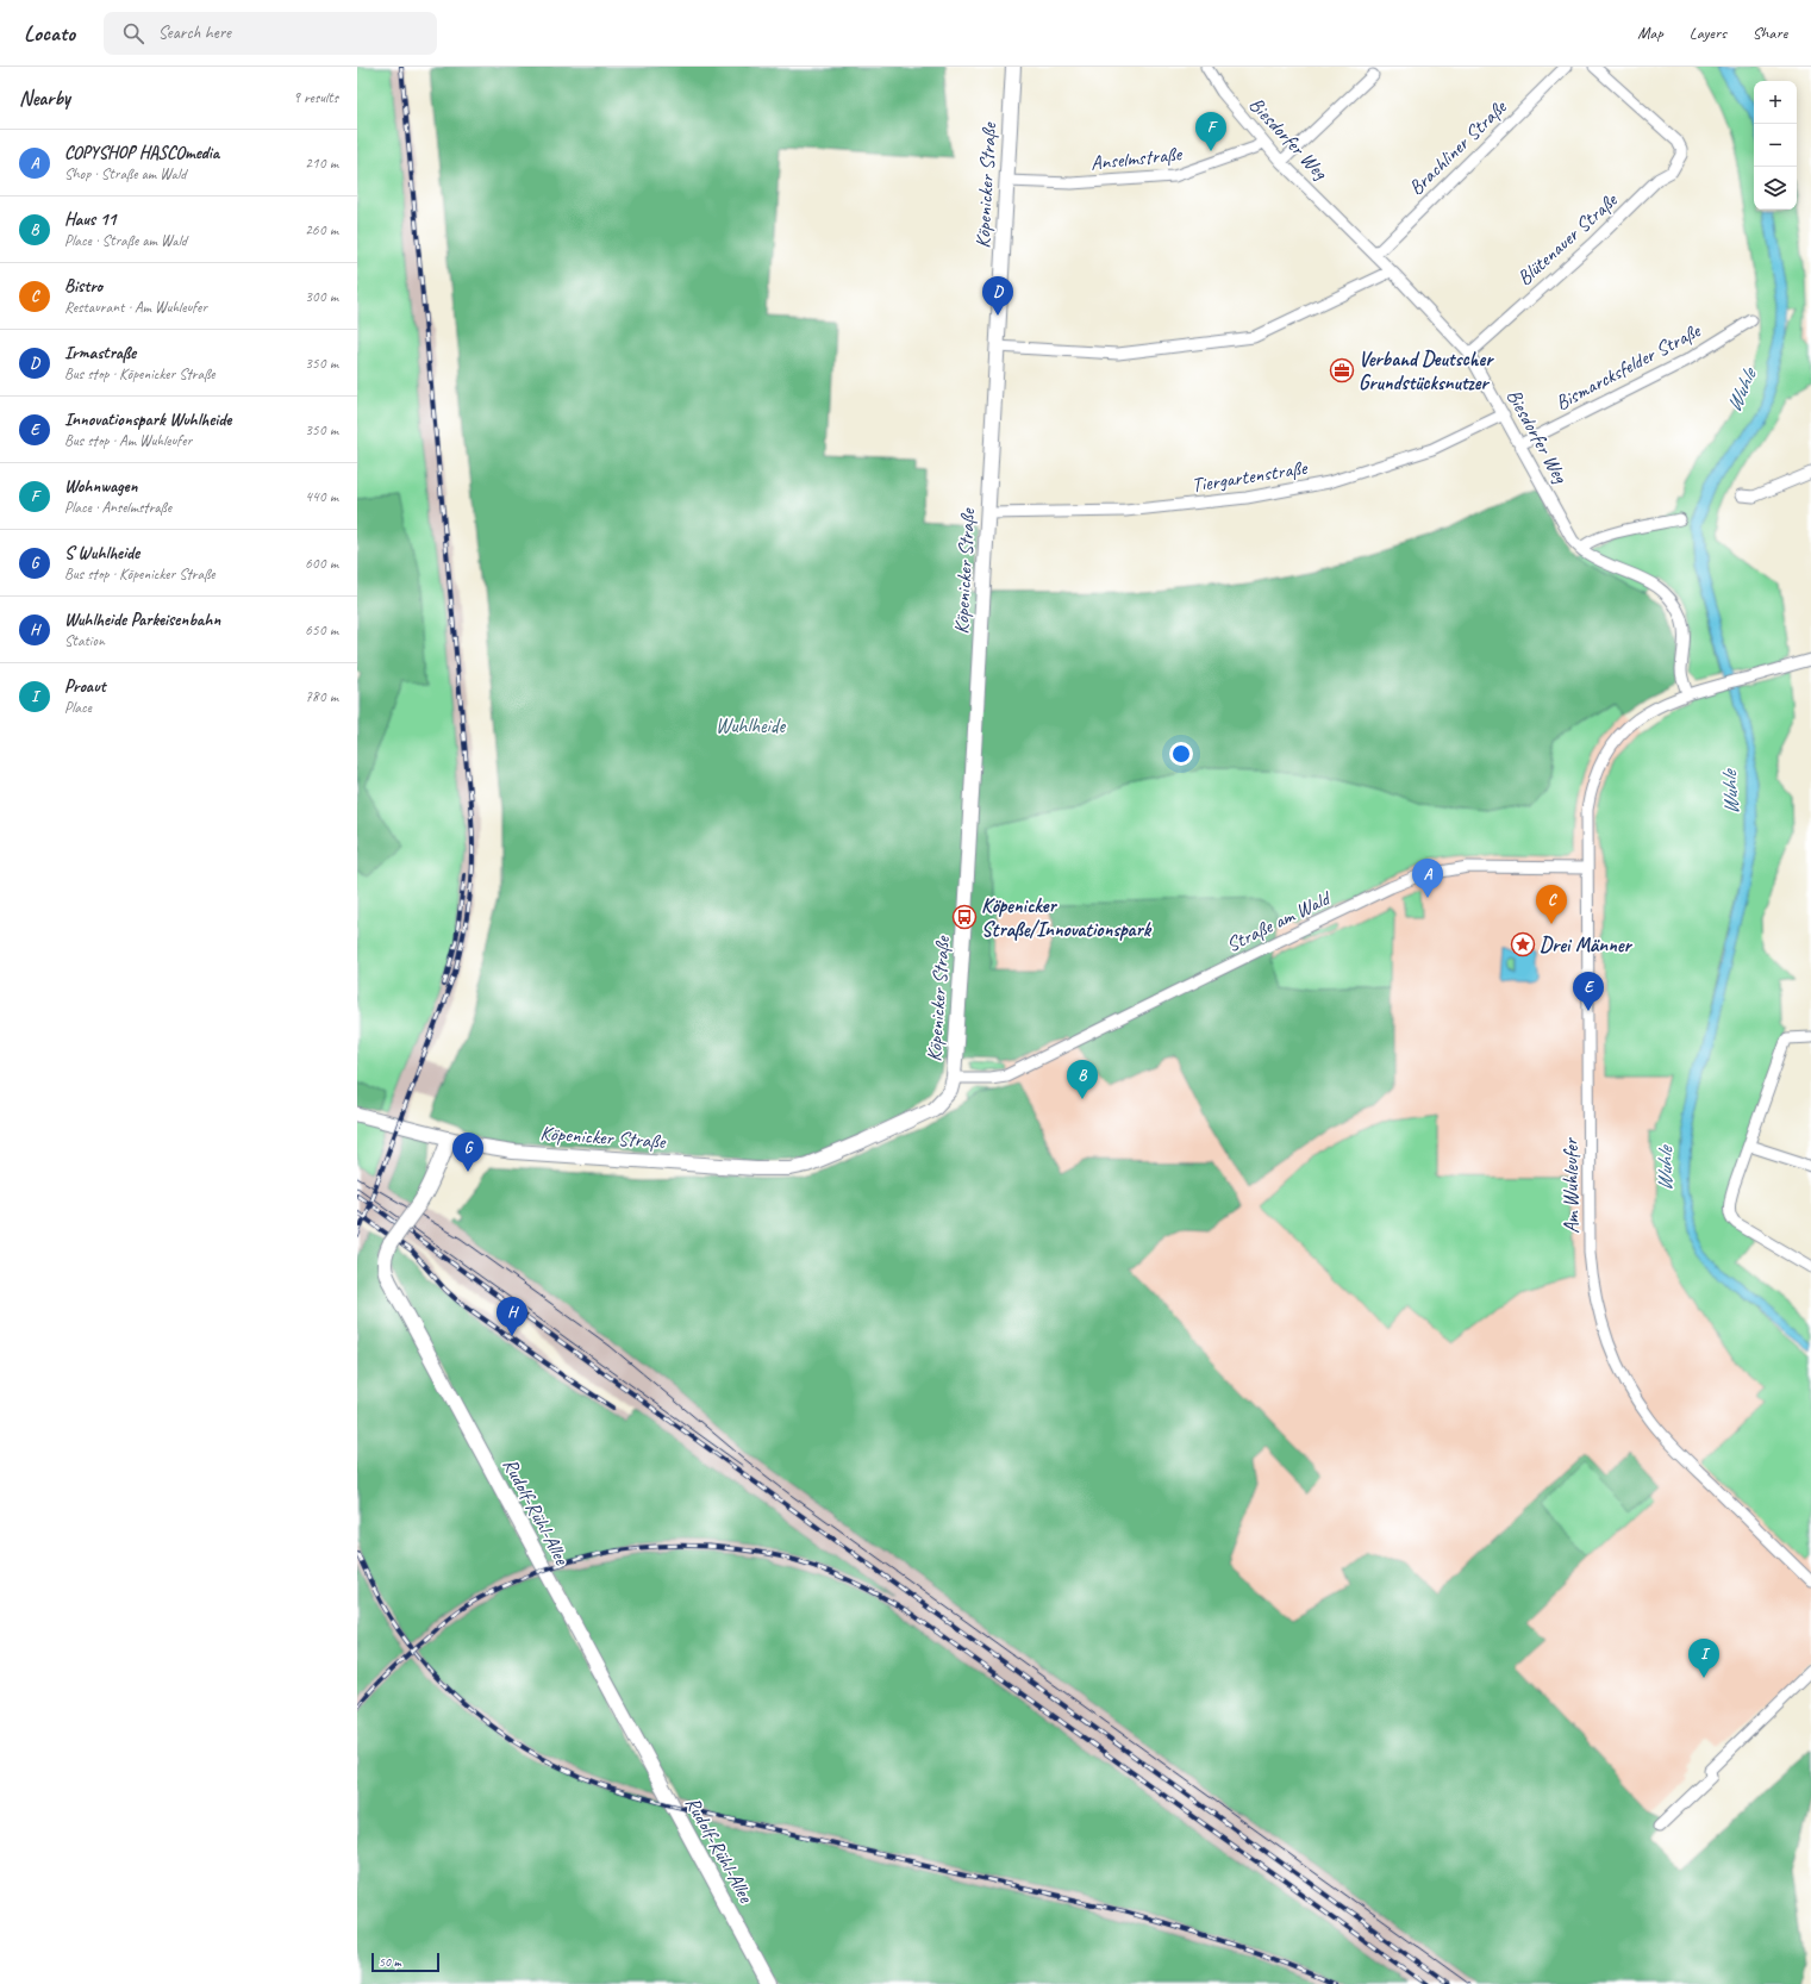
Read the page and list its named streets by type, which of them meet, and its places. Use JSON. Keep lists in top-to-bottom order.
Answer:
{
  "streets": {
    "main road": ["Köpenicker Straße", "Rudolf-Rühl-Allee"],
    "street": [
      "Biesdorfer Weg",
      "Brachliner Straße",
      "Anselmstraße",
      "Blütenauer Straße",
      "Bismarcksfelder Straße",
      "Tiergartenstraße",
      "Straße am Wald",
      "Am Wuhleufer"
    ]
  },
  "crossings": [
    ["Biesdorfer Weg", "Brachliner Straße"],
    ["Biesdorfer Weg", "Anselmstraße"],
    ["Biesdorfer Weg", "Blütenauer Straße"],
    ["Biesdorfer Weg", "Bismarcksfelder Straße"],
    ["Biesdorfer Weg", "Tiergartenstraße"],
    ["Biesdorfer Weg", "Am Wuhleufer"],
    ["Anselmstraße", "Köpenicker Straße"],
    ["Köpenicker Straße", "Tiergartenstraße"],
    ["Köpenicker Straße", "Straße am Wald"],
    ["Köpenicker Straße", "Rudolf-Rühl-Allee"],
    ["Straße am Wald", "Am Wuhleufer"]
  ],
  "water": ["Wuhle"],
  "parks": ["Wuhlheide"],
  "places": {
    "office": ["Verband Deutscher Grundstücksnutzer"],
    "bus stop": ["Köpenicker Straße/Innovationspark"],
    "place": ["Drei Männer"]
  },
  "scale_bar": "50 m",
  "page": {
    "header": "Locato",
    "search": "Search here",
    "nav": ["Map", "Layers", "Share"],
    "heading": ["Nearby", "9 results"],
    "map_buttons": ["+", "−"],
    "pins": [
      "F",
      "D",
      "A",
      "C",
      "E",
      "B",
      "G",
      "H",
      "I"
    ],
    "list": [
      {
        "mark": "A",
        "name": "COPYSHOP HASCOmedia",
        "note": "Shop · Straße am Wald",
        "value": "210 m"
      },
      {
        "mark": "B",
        "name": "Haus 11",
        "note": "Place · Straße am Wald",
        "value": "260 m"
      },
      {
        "mark": "C",
        "name": "Bistro",
        "note": "Restaurant · Am Wuhleufer",
        "value": "300 m"
      },
      {
        "mark": "D",
        "name": "Irmastraße",
        "note": "Bus stop · Köpenicker Straße",
        "value": "350 m"
      },
      {
        "mark": "E",
        "name": "Innovationspark Wuhlheide",
        "note": "Bus stop · Am Wuhleufer",
        "value": "350 m"
      },
      {
        "mark": "F",
        "name": "Wohnwagen",
        "note": "Place · Anselmstraße",
        "value": "440 m"
      },
      {
        "mark": "G",
        "name": "S Wuhlheide",
        "note": "Bus stop · Köpenicker Straße",
        "value": "600 m"
      },
      {
        "mark": "H",
        "name": "Wuhlheide Parkeisenbahn",
        "note": "Station",
        "value": "650 m"
      },
      {
        "mark": "I",
        "name": "Proaut",
        "note": "Place",
        "value": "780 m"
      }
    ],
    "scale": "50 m"
  }
}
